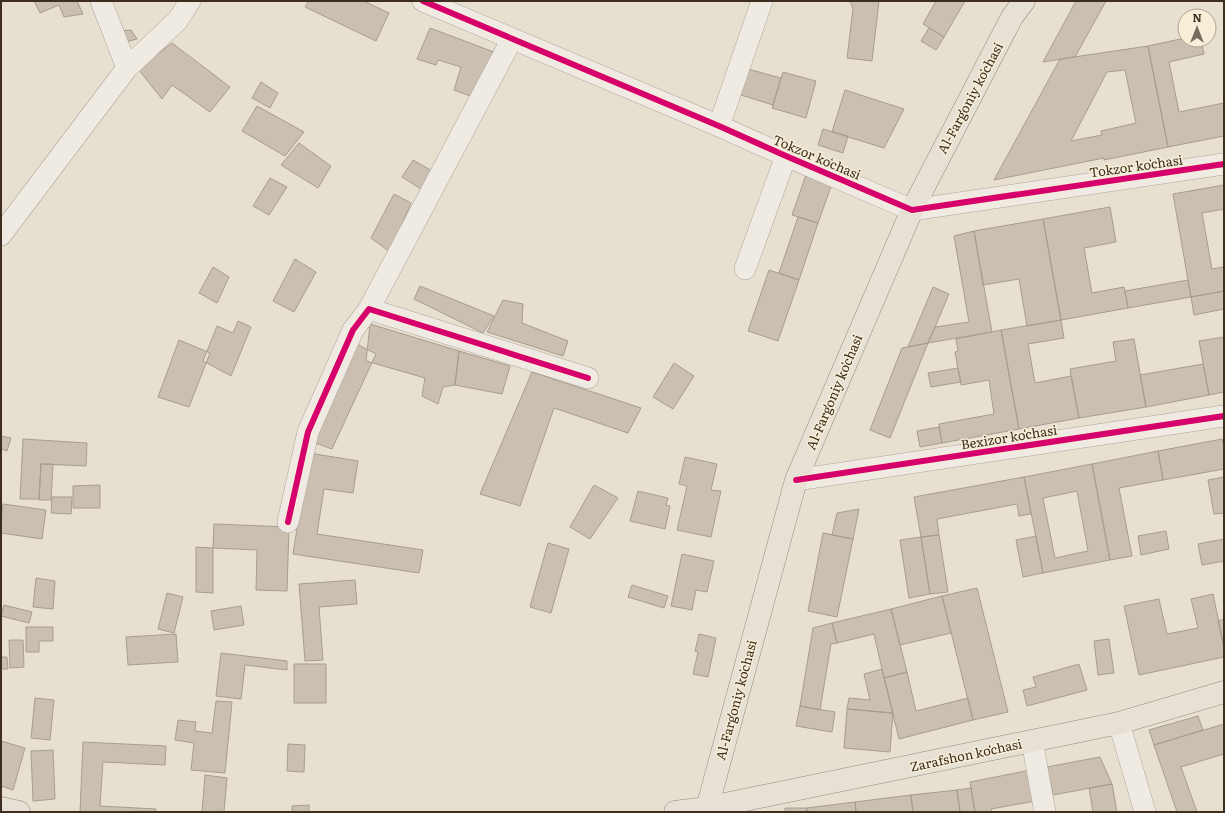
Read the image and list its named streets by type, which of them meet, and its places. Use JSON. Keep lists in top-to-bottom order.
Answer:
{
  "streets": {
    "main road": ["Al-Fargʻoniy koʻchasi", "Zarafshon koʻchasi"],
    "street": ["Tokzor koʻchasi", "Bexizor koʻchasi"]
  },
  "crossings": [
    ["Al-Fargʻoniy koʻchasi", "Tokzor koʻchasi"],
    ["Al-Fargʻoniy koʻchasi", "Bexizor koʻchasi"],
    ["Al-Fargʻoniy koʻchasi", "Zarafshon koʻchasi"]
  ],
  "north": "top"
}
